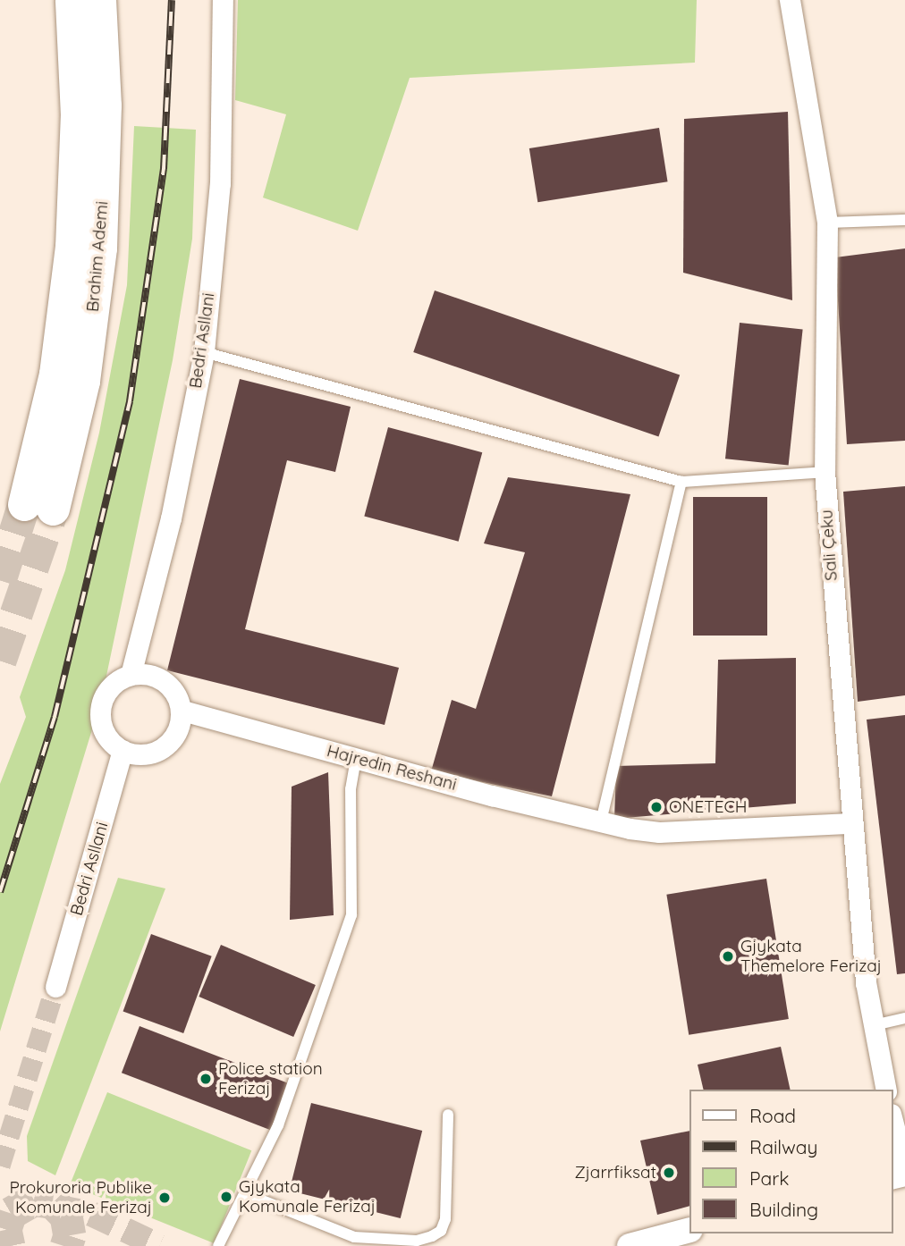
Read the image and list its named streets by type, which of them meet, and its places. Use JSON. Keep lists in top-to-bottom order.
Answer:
{
  "streets": {
    "main road": ["Brahim Ademi"],
    "street": ["Bedri Asllani", "Sali Çeku", "Hajredin Reshani"]
  },
  "crossings": [
    ["Bedri Asllani", "Hajredin Reshani"],
    ["Sali Çeku", "Hajredin Reshani"]
  ],
  "places": [
    "ONETECH",
    "Gjykata Themelore Ferizaj",
    "Police station Ferizaj",
    "Zjarrfiksat",
    "Gjykata Komunale Ferizaj",
    "Prokuroria Publike Komunale Ferizaj"
  ],
  "legend": [
    "Road",
    "Railway",
    "Park",
    "Building"
  ]
}
